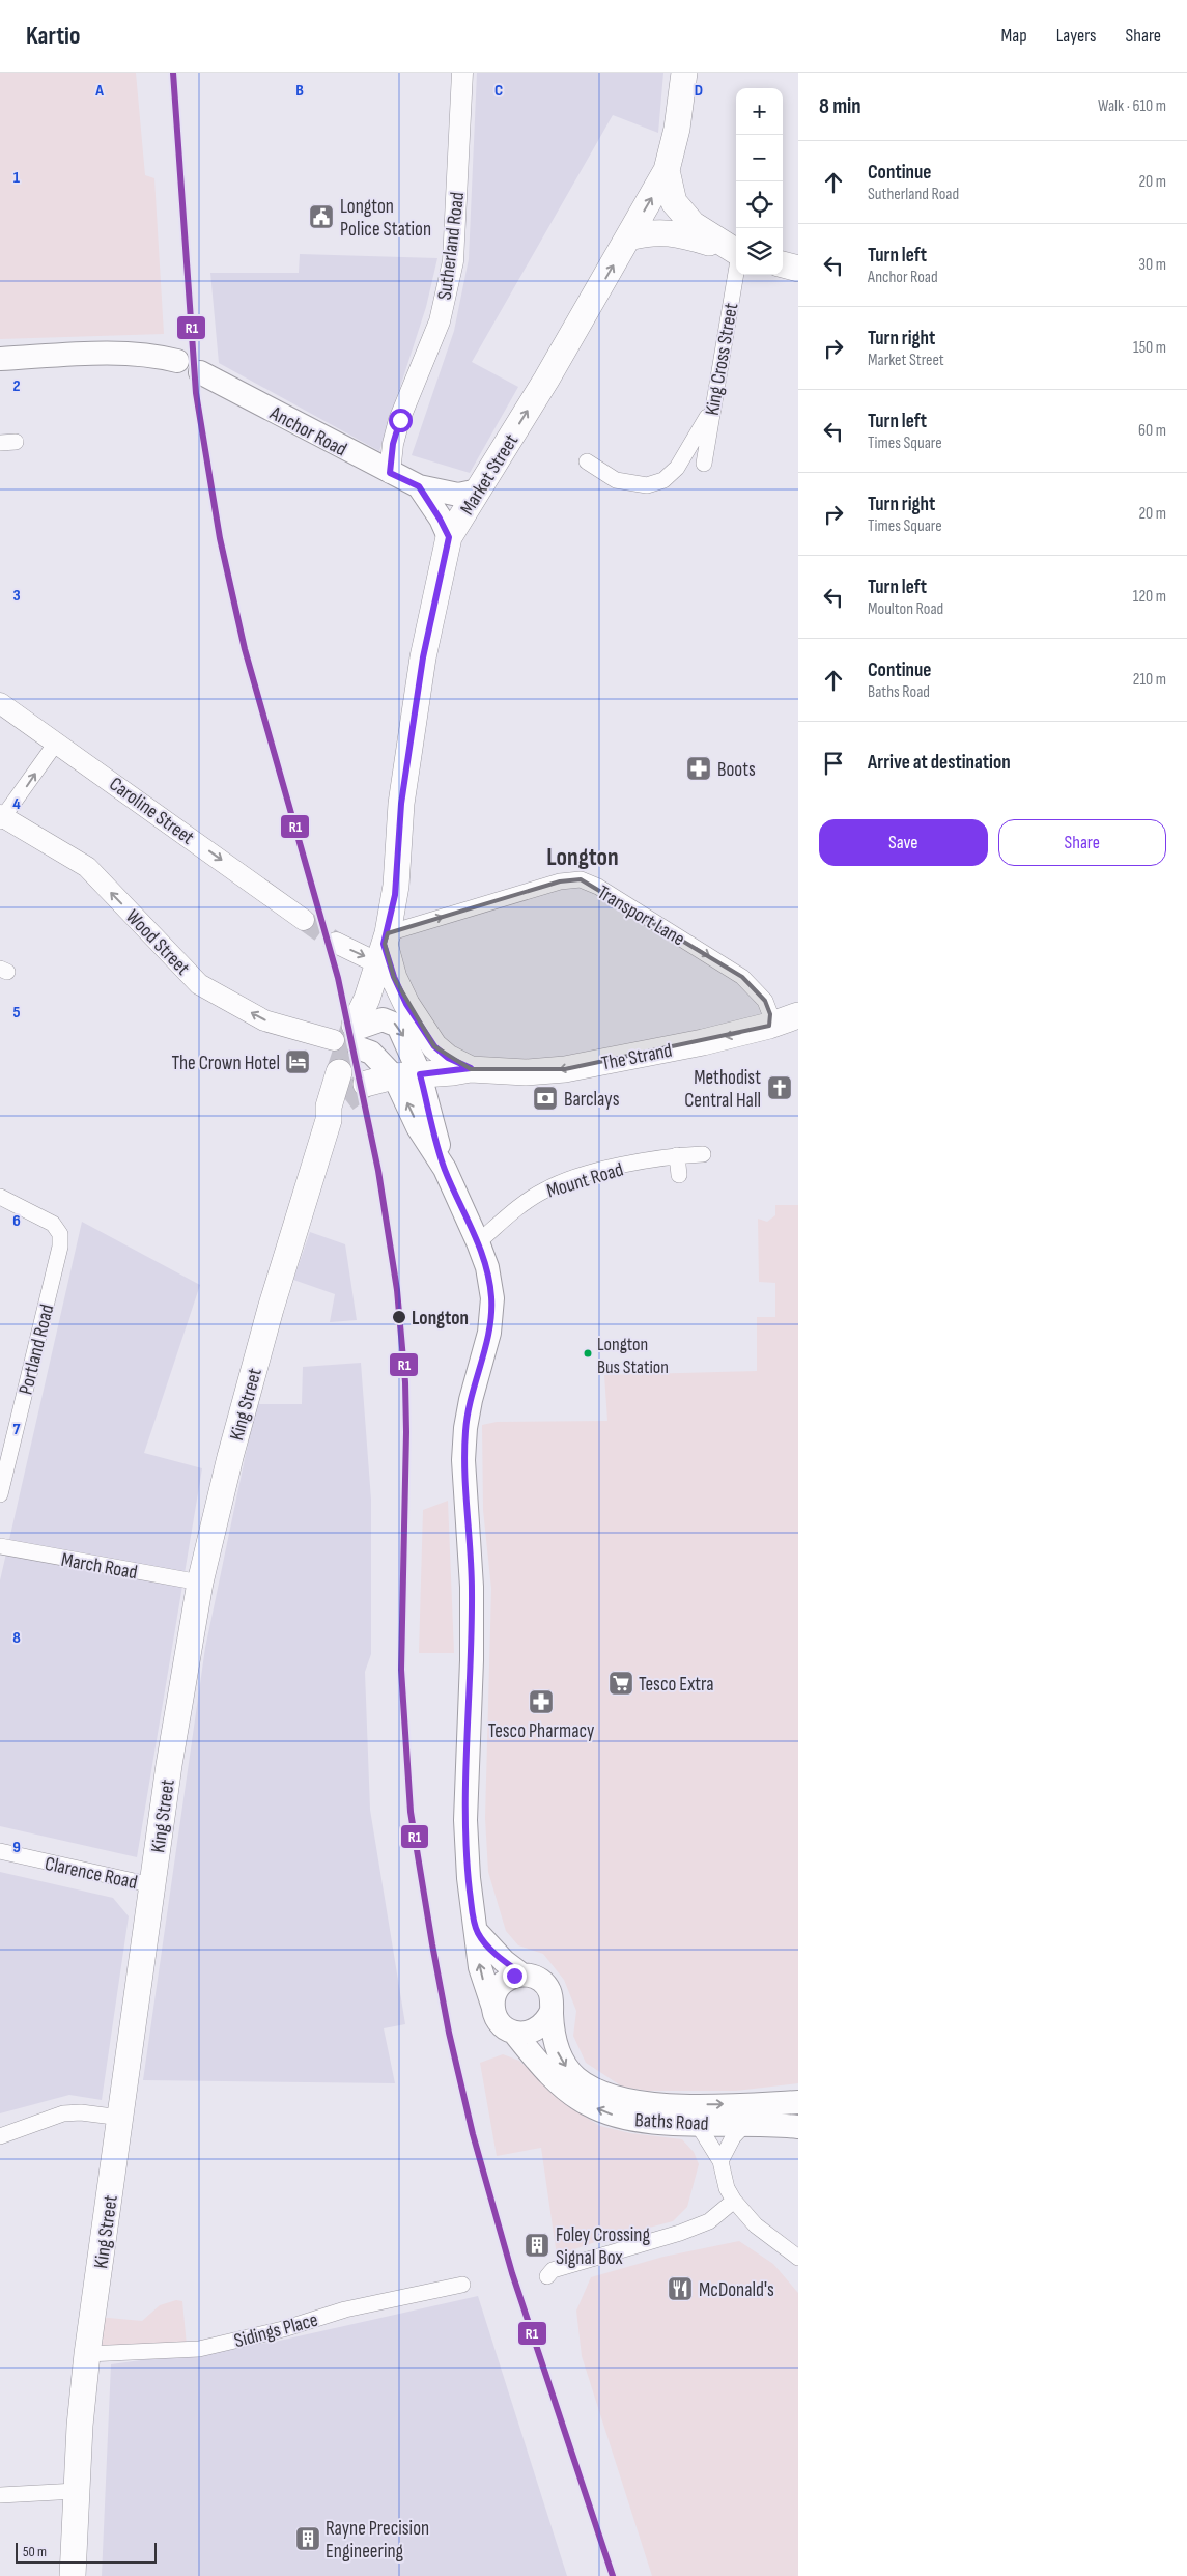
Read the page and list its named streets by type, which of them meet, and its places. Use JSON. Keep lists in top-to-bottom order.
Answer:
{
  "streets": {
    "main road": [
      "Anchor Road",
      "Market Street",
      "The Strand",
      "King Street",
      "Baths Road"
    ],
    "street": [
      "Sutherland Road",
      "King Cross Street",
      "Caroline Street",
      "Transport Lane",
      "Wood Street",
      "Mount Road",
      "Portland Road",
      "March Road",
      "Clarence Road",
      "Sidings Place"
    ]
  },
  "crossings": [
    ["Sutherland Road", "Anchor Road"],
    ["Anchor Road", "Market Street"],
    ["Market Street", "Transport Lane"],
    ["Transport Lane", "The Strand"],
    ["Mount Road", "Baths Road"],
    ["King Street", "March Road"],
    ["King Street", "Clarence Road"],
    ["King Street", "Sidings Place"]
  ],
  "one_way": [
    "Market Street",
    "Caroline Street",
    "Transport Lane",
    "Wood Street",
    "The Strand"
  ],
  "districts": ["Longton"],
  "places": {
    "public building": ["Longton Police Station"],
    "pharmacy": ["Boots", "Tesco Pharmacy"],
    "hotel": ["The Crown Hotel"],
    "church": ["Methodist Central Hall"],
    "bank": ["Barclays"],
    "other": ["Longton", "Longton Bus Station"],
    "supermarket": ["Tesco Extra"],
    "building": ["Foley Crossing Signal Box", "Rayne Precision Engineering"],
    "restaurant": ["McDonald's"]
  },
  "lines": ["transit line R1"],
  "scale_bar": "50 m",
  "page": {
    "header": "Kartio",
    "nav": ["Map", "Layers", "Share"],
    "heading": ["8 min", "Walk · 610 m"],
    "map_buttons": ["+", "−"],
    "list": [
      ["Continue", "Sutherland Road", "20 m"],
      ["Turn left", "Anchor Road", "30 m"],
      ["Turn right", "Market Street", "150 m"],
      ["Turn left", "Times Square", "60 m"],
      ["Turn right", "Times Square", "20 m"],
      ["Turn left", "Moulton Road", "120 m"],
      ["Continue", "Baths Road", "210 m"],
      "Arrive at destination"
    ],
    "buttons": ["Save", "Share"],
    "scale": "50 m"
  },
  "grid": {
    "columns": [
      "A",
      "B",
      "C",
      "D"
    ],
    "rows": [
      "1",
      "2",
      "3",
      "4",
      "5",
      "6",
      "7",
      "8",
      "9"
    ]
  }
}
